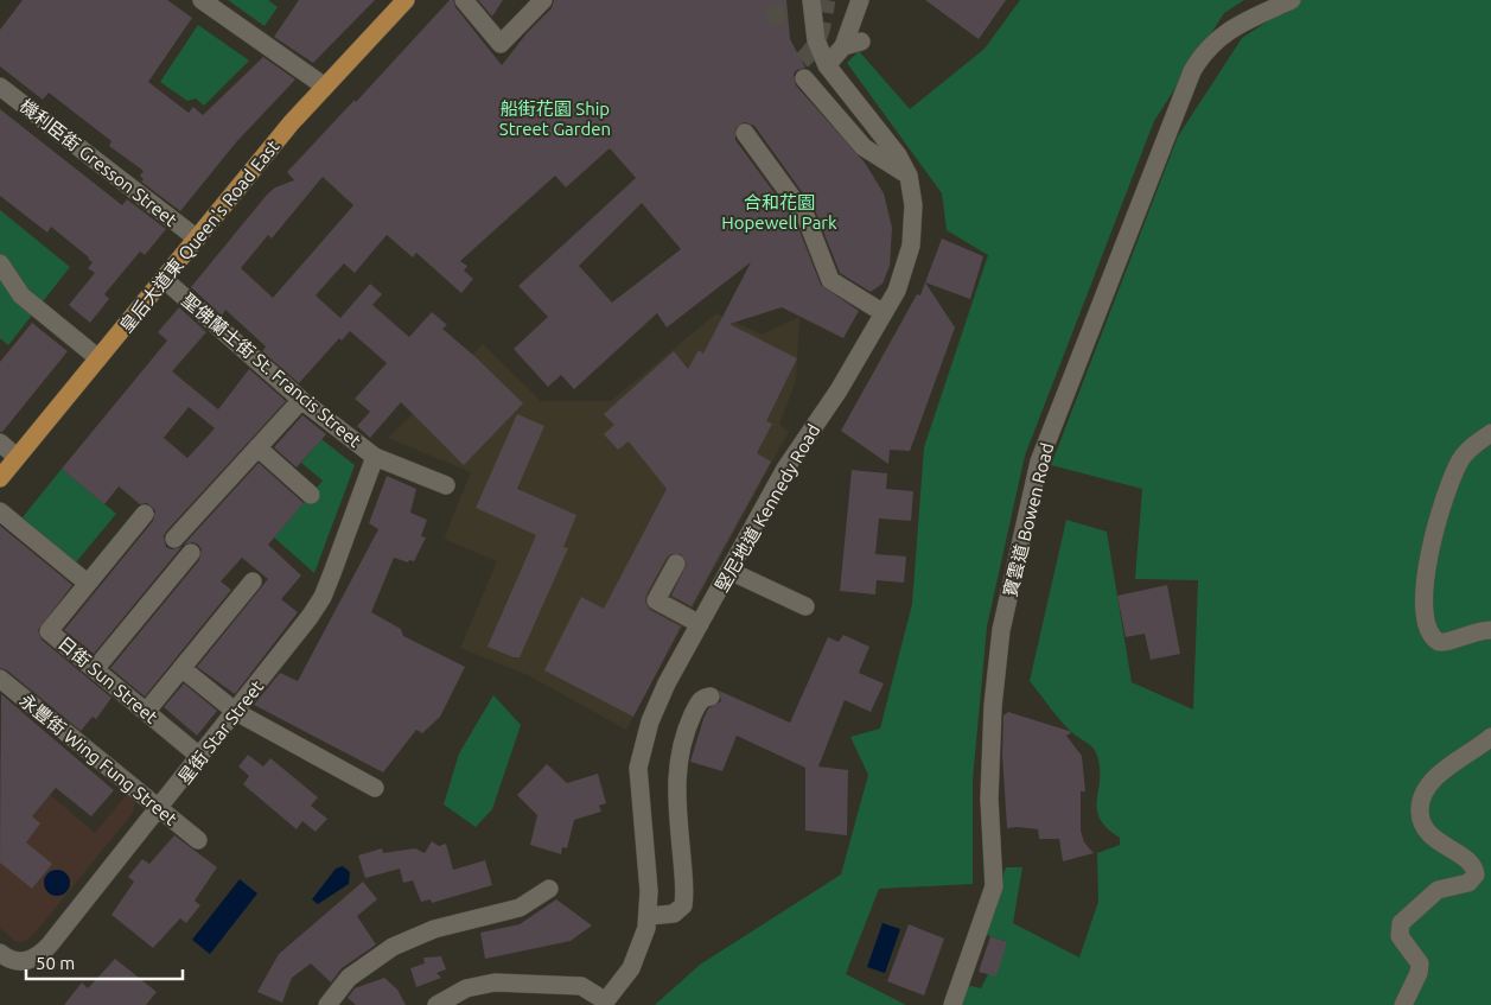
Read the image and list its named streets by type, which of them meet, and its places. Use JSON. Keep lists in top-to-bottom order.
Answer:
{
  "streets": {
    "main road": ["皇后大道東 Queen's Road East"],
    "street": [
      "機利臣街 Gresson Street",
      "聖佛蘭士街 St. Francis Street",
      "堅尼地道 Kennedy Road",
      "寶雲道 Bowen Road",
      "日街 Sun Street",
      "星街 Star Street",
      "永豐街 Wing Fung Street"
    ]
  },
  "crossings": [
    ["機利臣街 Gresson Street", "皇后大道東 Queen's Road East"],
    ["皇后大道東 Queen's Road East", "聖佛蘭士街 St. Francis Street"],
    ["聖佛蘭士街 St. Francis Street", "星街 Star Street"],
    ["日街 Sun Street", "星街 Star Street"],
    ["星街 Star Street", "永豐街 Wing Fung Street"]
  ],
  "parks": ["船街花園 Ship Street Garden", "合和花園 Hopewell Park"],
  "scale_bar": "50 m"
}
